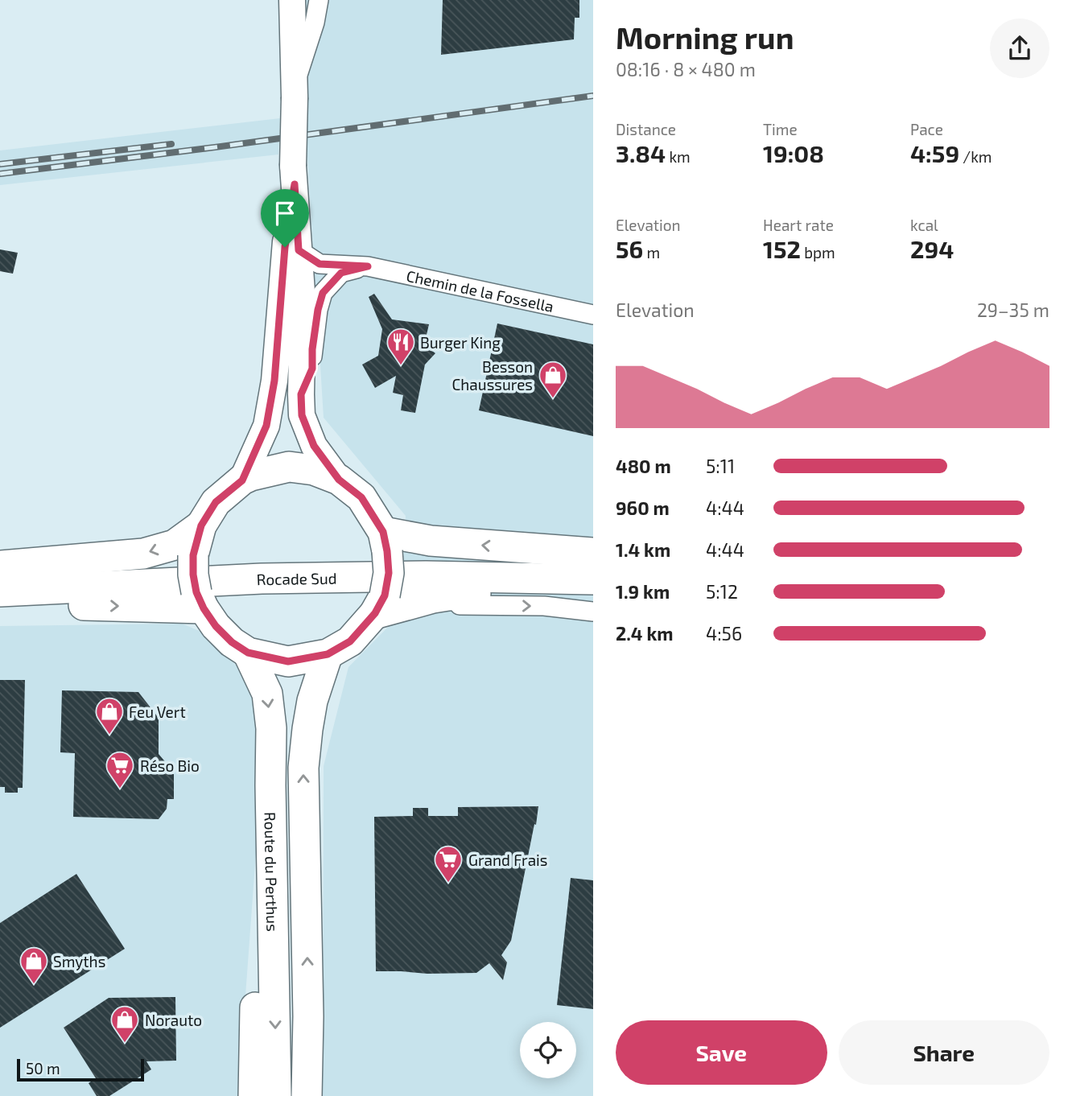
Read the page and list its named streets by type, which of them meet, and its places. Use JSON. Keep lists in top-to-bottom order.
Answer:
{
  "streets": {
    "main road": ["Rocade Sud", "Route du Perthus"],
    "street": ["Chemin de la Fossella"]
  },
  "places": {
    "restaurant": ["Burger King"],
    "shop": [
      "Besson Chaussures",
      "Feu Vert",
      "Smyths",
      "Norauto"
    ],
    "supermarket": ["Réso Bio", "Grand Frais"]
  },
  "scale_bar": "50 m",
  "page": {
    "heading": ["Morning run", "08:16 · 8 × 480 m"],
    "stats": [
      ["Distance", "3.84 km"],
      ["Time", "19:08"],
      ["Pace", "4:59 /km"],
      ["Elevation", "56 m"],
      ["Heart rate", "152 bpm"],
      ["kcal", "294"]
    ],
    "chart": ["Elevation", "29–35 m"],
    "list": [
      {
        "name": "480 m",
        "note": "5:11"
      },
      {
        "name": "960 m",
        "note": "4:44"
      },
      {
        "name": "1.4 km",
        "note": "4:44"
      },
      {
        "name": "1.9 km",
        "note": "5:12"
      },
      {
        "name": "2.4 km",
        "note": "4:56"
      }
    ],
    "buttons": ["Save", "Share"],
    "scale": "50 m"
  }
}
